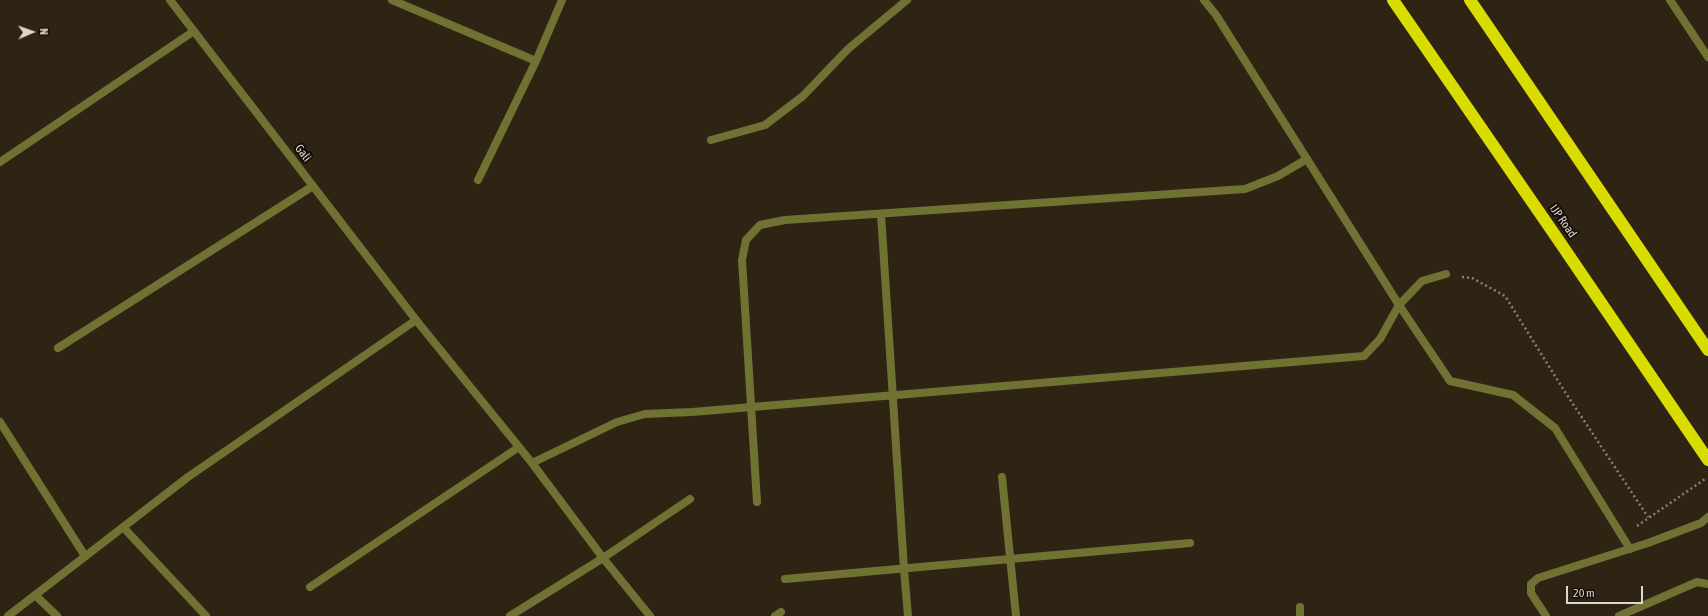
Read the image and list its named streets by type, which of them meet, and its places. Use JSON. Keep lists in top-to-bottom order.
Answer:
{
  "streets": {
    "highway": ["IJP Road"],
    "street": ["Gali"]
  },
  "scale_bar": "20 m",
  "north": "right"
}
